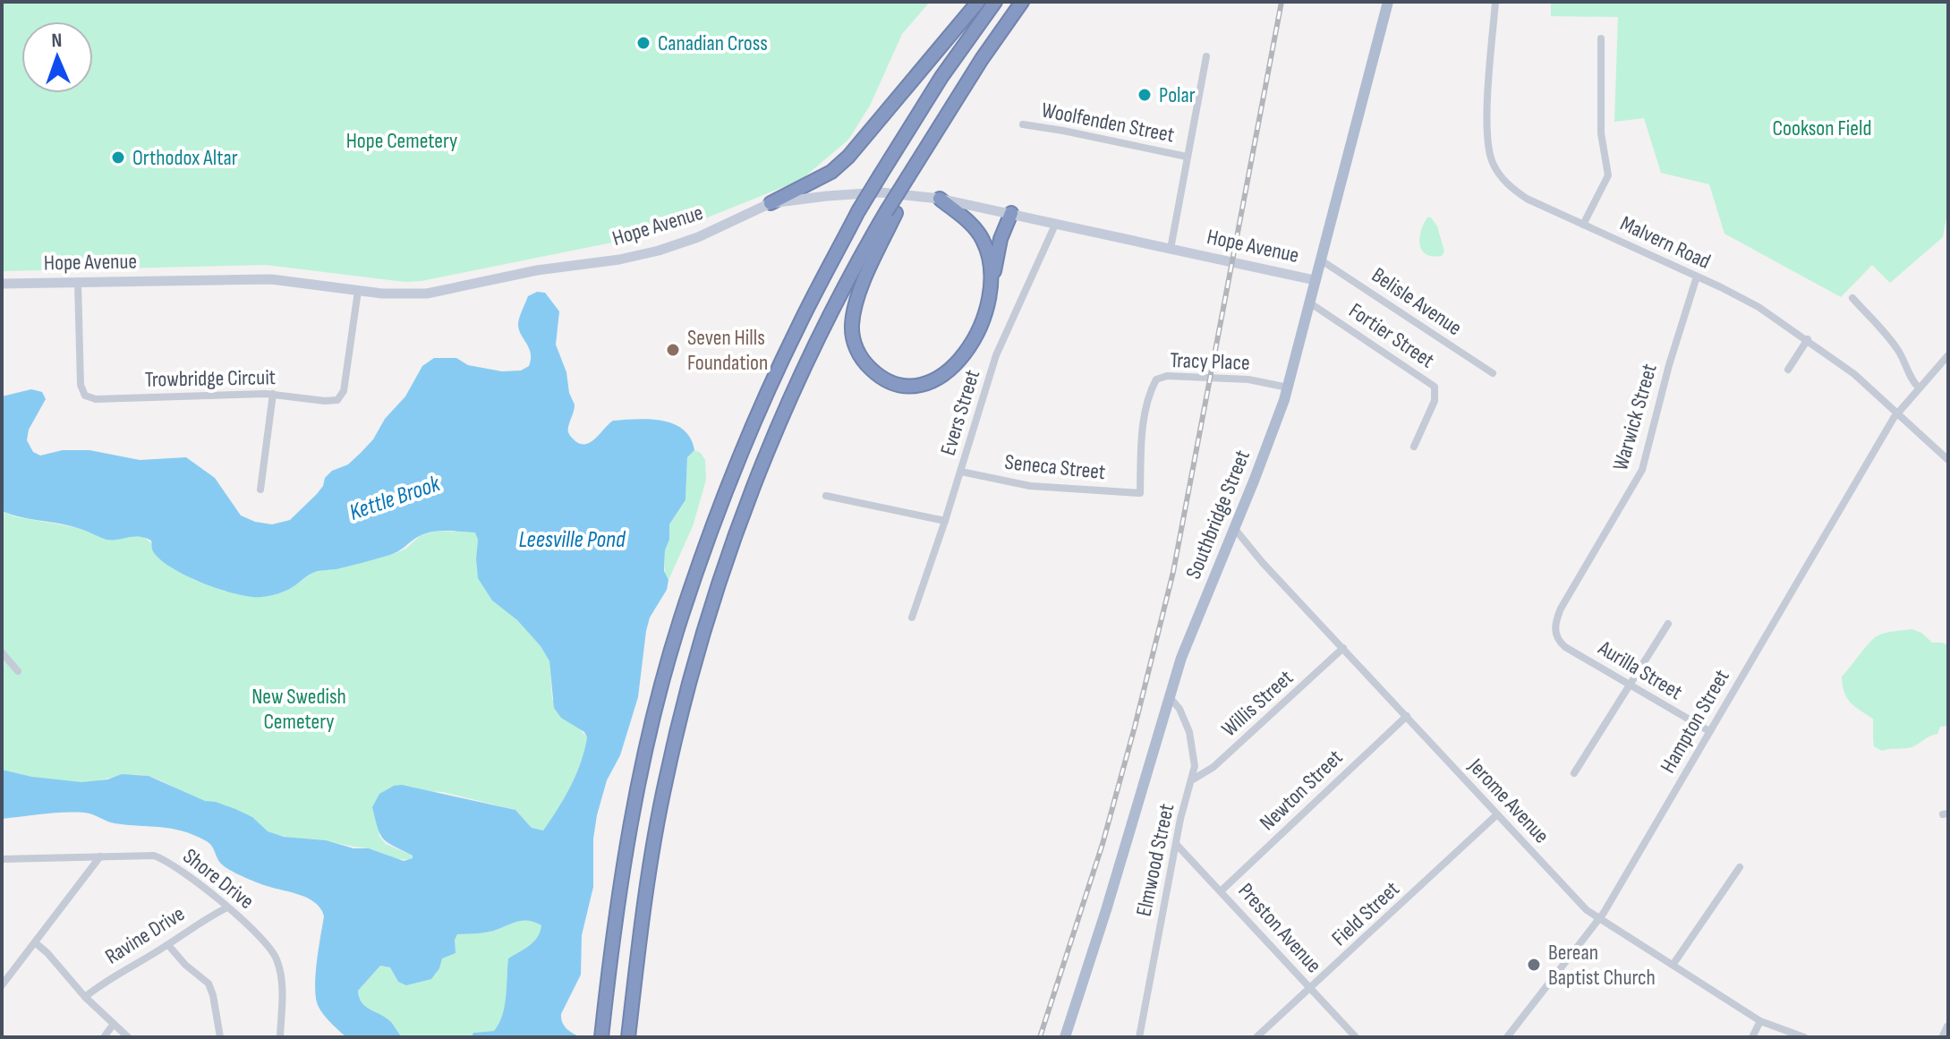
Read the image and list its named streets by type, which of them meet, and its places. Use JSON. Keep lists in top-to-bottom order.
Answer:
{
  "streets": {
    "main road": ["Hope Avenue", "Southbridge Street"],
    "street": [
      "Woolfenden Street",
      "Malvern Road",
      "Belisle Avenue",
      "Fortier Street",
      "Tracy Place",
      "Trowbridge Circuit",
      "Evers Street",
      "Warwick Street",
      "Seneca Street",
      "Aurilla Street",
      "Willis Street",
      "Hampton Street",
      "Newton Street",
      "Jerome Avenue",
      "Elmwood Street",
      "Shore Drive",
      "Field Street",
      "Preston Avenue",
      "Ravine Drive"
    ]
  },
  "crossings": [
    ["Hope Avenue", "Trowbridge Circuit"],
    ["Hope Avenue", "Evers Street"],
    ["Hope Avenue", "Southbridge Street"],
    ["Malvern Road", "Warwick Street"],
    ["Malvern Road", "Hampton Street"],
    ["Belisle Avenue", "Southbridge Street"],
    ["Fortier Street", "Southbridge Street"],
    ["Tracy Place", "Seneca Street"],
    ["Tracy Place", "Southbridge Street"],
    ["Evers Street", "Seneca Street"],
    ["Warwick Street", "Aurilla Street"],
    ["Southbridge Street", "Jerome Avenue"],
    ["Southbridge Street", "Elmwood Street"],
    ["Aurilla Street", "Hampton Street"],
    ["Willis Street", "Jerome Avenue"],
    ["Willis Street", "Elmwood Street"],
    ["Hampton Street", "Jerome Avenue"],
    ["Newton Street", "Jerome Avenue"],
    ["Newton Street", "Preston Avenue"],
    ["Jerome Avenue", "Field Street"],
    ["Elmwood Street", "Preston Avenue"],
    ["Shore Drive", "Ravine Drive"],
    ["Field Street", "Preston Avenue"]
  ],
  "water": ["Kettle Brook", "Leesville Pond"],
  "parks": ["Cookson Field", "Hope Cemetery", "New Swedish Cemetery"],
  "places": [
    "Canadian Cross",
    "Polar",
    "Orthodox Altar",
    "Seven Hills Foundation",
    "Berean Baptist Church"
  ],
  "north": "top"
}
